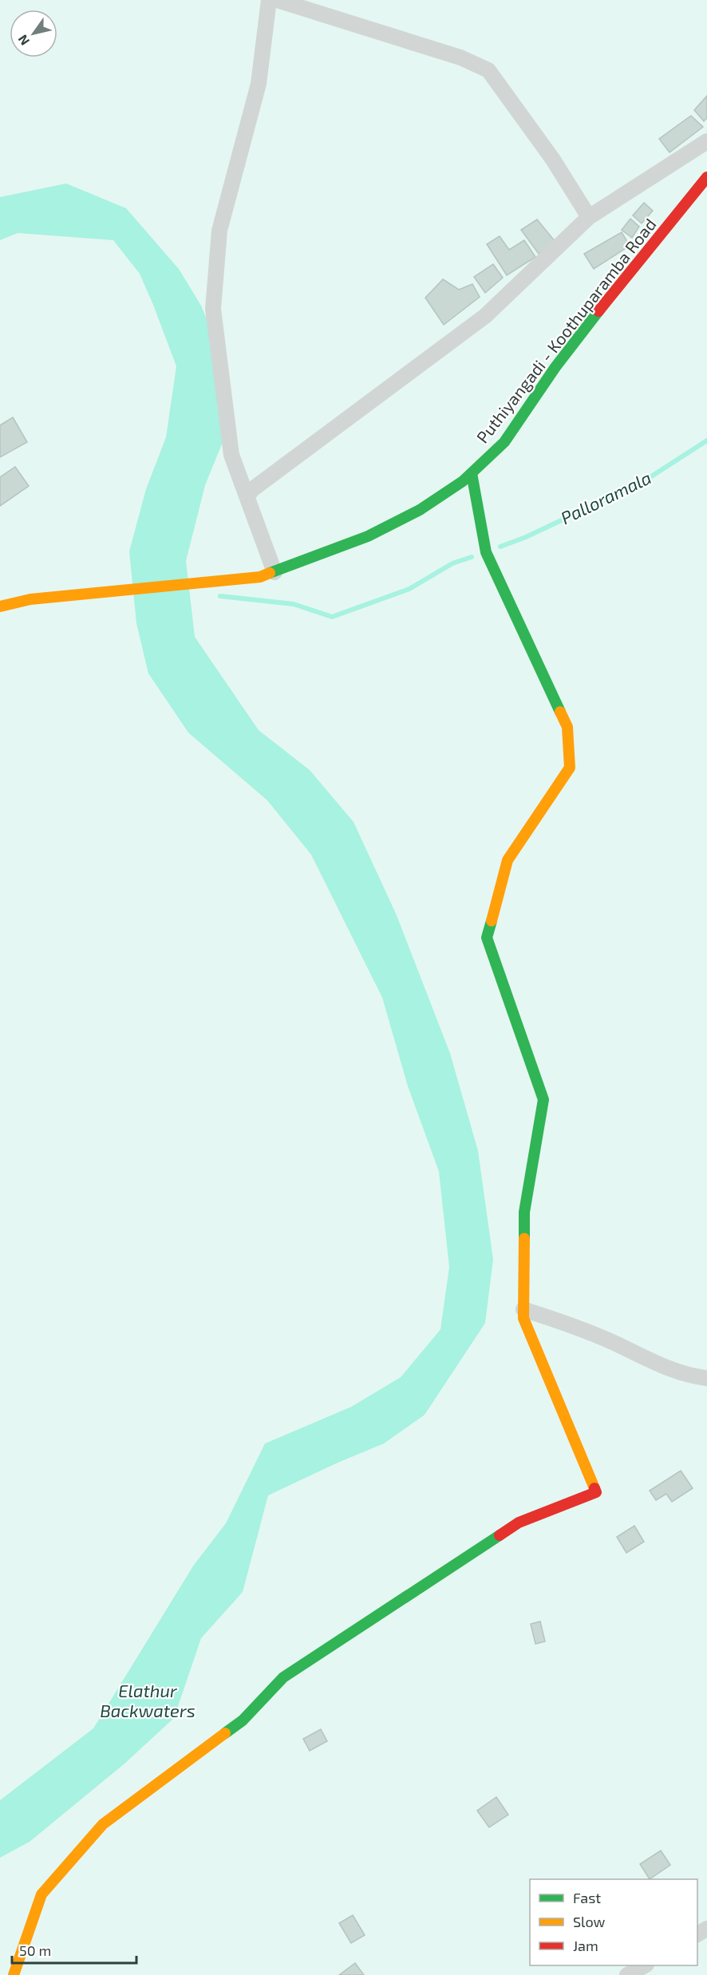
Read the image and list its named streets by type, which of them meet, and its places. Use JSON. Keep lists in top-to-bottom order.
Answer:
{
  "streets": {
    "street": ["Puthiyangadi - Koothuparamba Road"]
  },
  "water": ["Palloramala", "Elathur Backwaters"],
  "legend": ["Fast", "Slow", "Jam"],
  "scale_bar": "50 m",
  "north": "bottom left"
}
